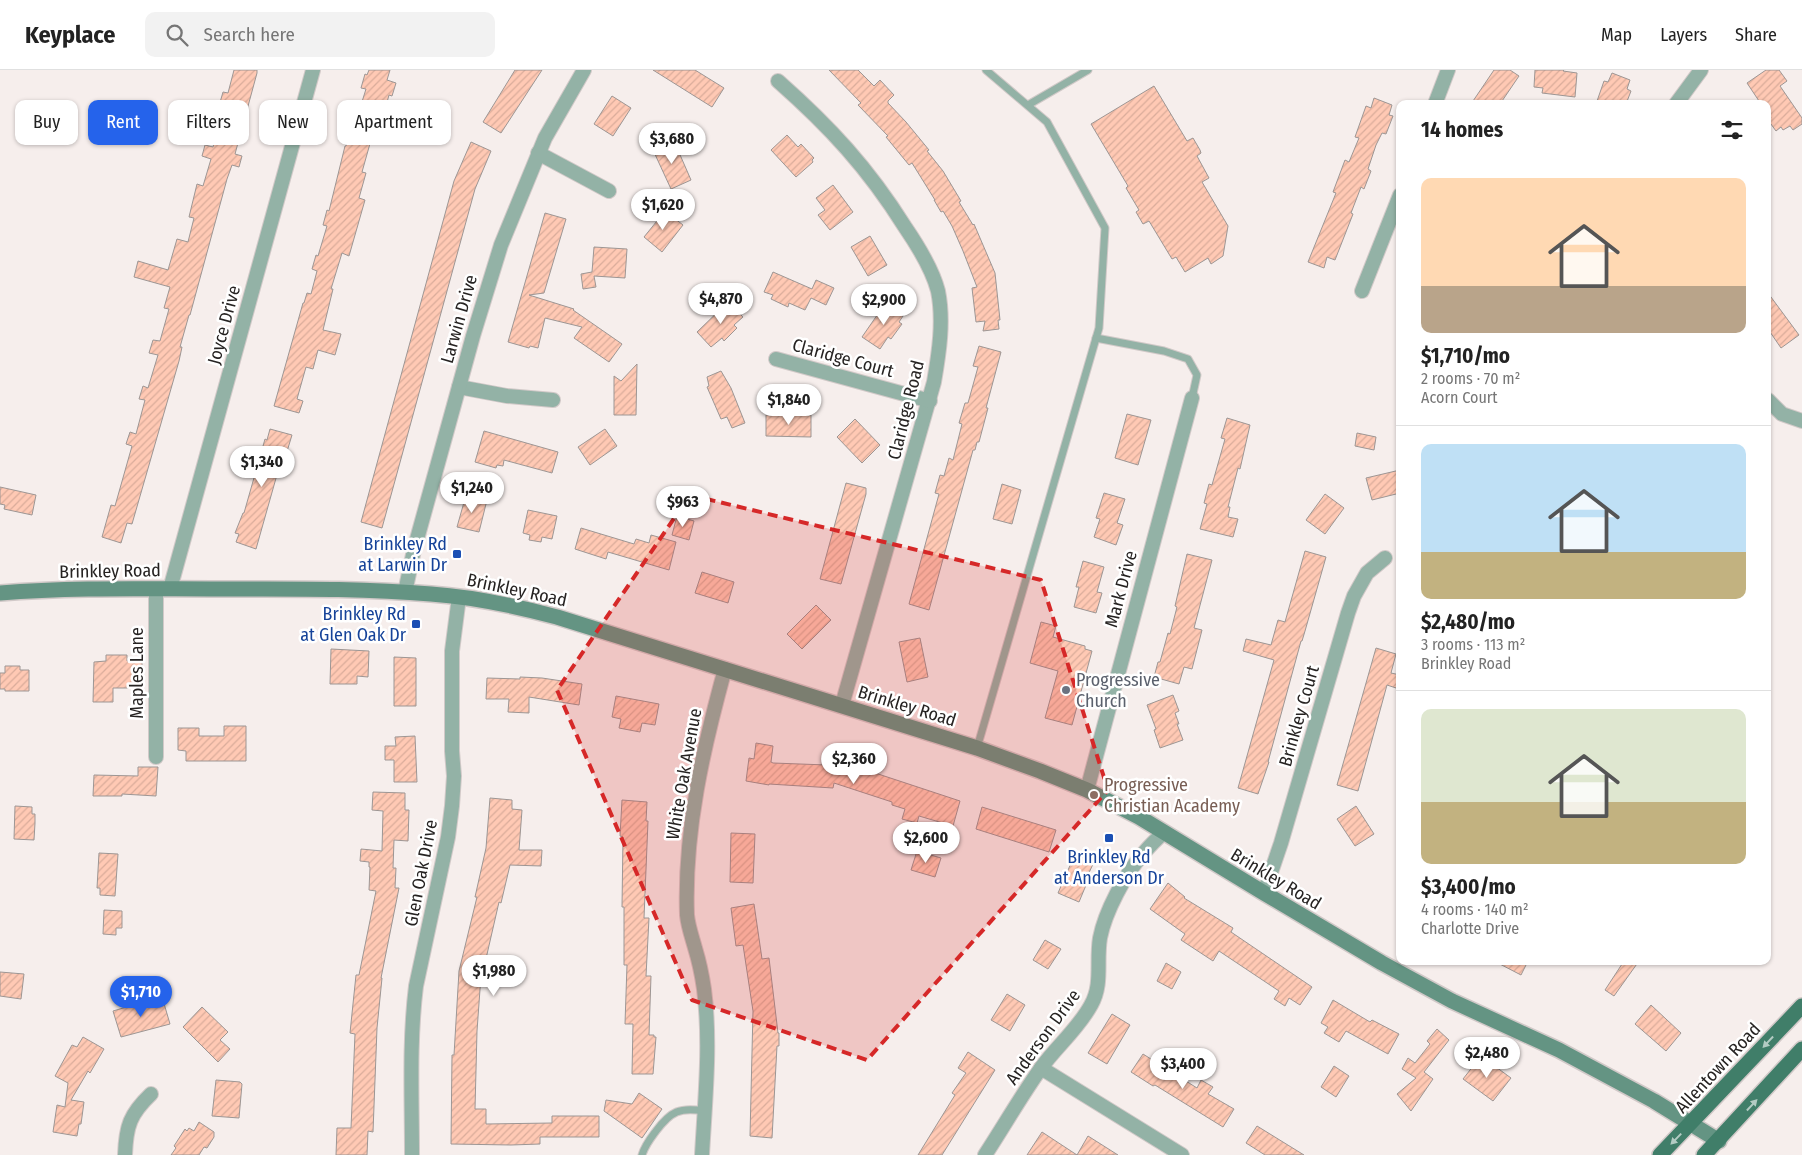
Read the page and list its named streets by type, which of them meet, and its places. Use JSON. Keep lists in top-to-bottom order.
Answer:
{
  "streets": {
    "main road": ["Brinkley Road", "Allentown Road"],
    "street": [
      "Larwin Drive",
      "Joyce Drive",
      "Claridge Court",
      "Claridge Road",
      "Mark Drive",
      "Maples Lane",
      "Brinkley Court",
      "White Oak Avenue",
      "Glen Oak Drive",
      "Anderson Drive"
    ]
  },
  "crossings": [
    ["Larwin Drive", "Brinkley Road"],
    ["Joyce Drive", "Brinkley Road"],
    ["Joyce Drive", "Maples Lane"],
    ["Claridge Court", "Claridge Road"],
    ["Claridge Road", "Brinkley Road"],
    ["Brinkley Road", "Mark Drive"],
    ["Brinkley Road", "Maples Lane"],
    ["Brinkley Road", "Brinkley Court"],
    ["Brinkley Road", "White Oak Avenue"],
    ["Brinkley Road", "Glen Oak Drive"],
    ["Brinkley Road", "Anderson Drive"],
    ["Brinkley Road", "Allentown Road"]
  ],
  "places": {
    "transit": ["Brinkley Rd at Larwin Dr", "Brinkley Rd at Glen Oak Dr", "Brinkley Rd at Anderson Dr"],
    "other": ["Progressive Church", "Progressive Christian Academy"]
  },
  "page": {
    "header": "Keyplace",
    "search": "Search here",
    "nav": ["Map", "Layers", "Share"],
    "chip": [
      "Buy",
      "Rent",
      "Filters",
      "New",
      "Apartment"
    ],
    "heading": "14 homes",
    "price": [
      "$3,680",
      "$1,620",
      "$4,870",
      "$2,900",
      "$1,840",
      "$1,340",
      "$1,240",
      "$963",
      "$2,360",
      "$2,600",
      "$1,980",
      "$1,710",
      "$2,480",
      "$3,400"
    ],
    "list": [
      {
        "name": "$1,710/mo",
        "note": "2 rooms · 70 m² · Acorn Court"
      },
      {
        "name": "$2,480/mo",
        "note": "3 rooms · 113 m² · Brinkley Road"
      },
      {
        "name": "$3,400/mo",
        "note": "4 rooms · 140 m² · Charlotte Drive"
      }
    ]
  }
}
